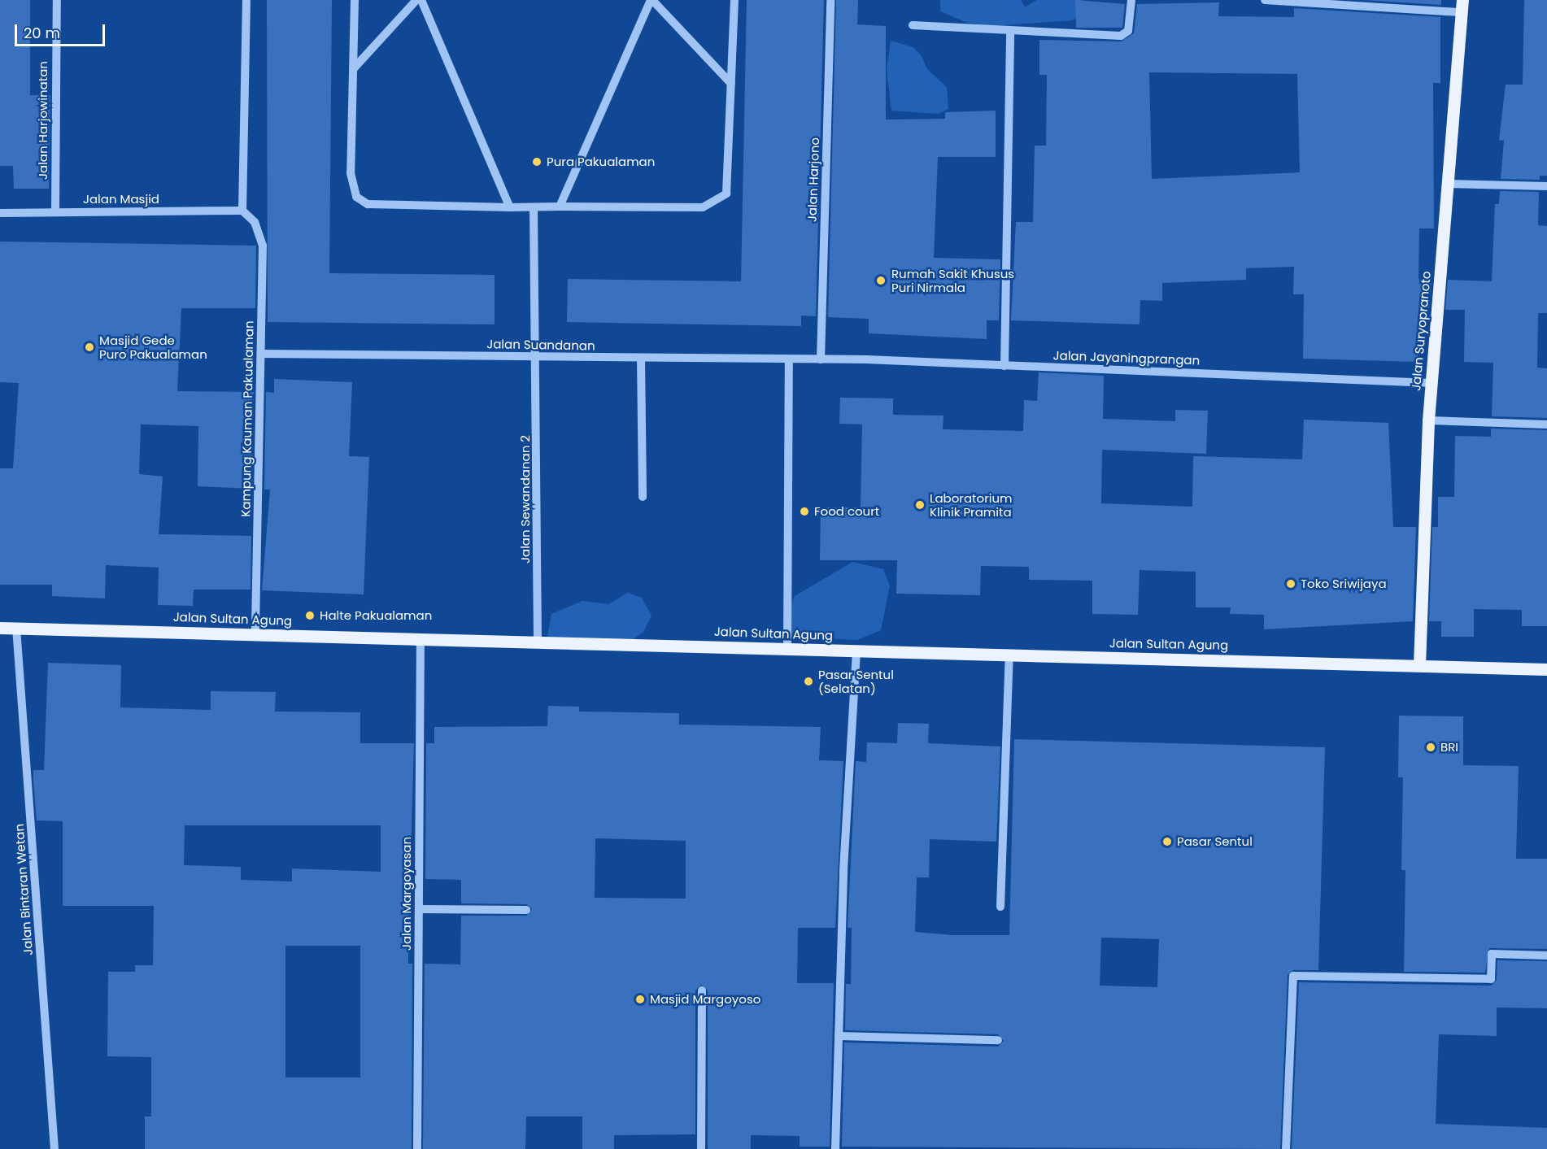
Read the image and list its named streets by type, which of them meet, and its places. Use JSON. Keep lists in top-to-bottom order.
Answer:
{
  "streets": {
    "main road": ["Jalan Suryopranoto", "Jalan Sultan Agung"],
    "street": [
      "Jalan Harjowinatan",
      "Jalan Harjono",
      "Jalan Masjid",
      "Jalan Suandanan",
      "Jalan Jayaningprangan",
      "Kampung Kauman Pakualaman",
      "Jalan Sewandanan 2",
      "Jalan Bintaran Wetan",
      "Jalan Margoyasan"
    ]
  },
  "crossings": [
    ["Jalan Harjowinatan", "Jalan Masjid"],
    ["Jalan Harjono", "Jalan Suandanan"],
    ["Jalan Harjono", "Jalan Jayaningprangan"],
    ["Jalan Masjid", "Kampung Kauman Pakualaman"],
    ["Jalan Suryopranoto", "Jalan Jayaningprangan"],
    ["Jalan Suryopranoto", "Jalan Sultan Agung"],
    ["Jalan Suandanan", "Jalan Jayaningprangan"],
    ["Jalan Suandanan", "Kampung Kauman Pakualaman"],
    ["Jalan Suandanan", "Jalan Sewandanan 2"],
    ["Kampung Kauman Pakualaman", "Jalan Sultan Agung"],
    ["Jalan Sewandanan 2", "Jalan Sultan Agung"],
    ["Jalan Sultan Agung", "Jalan Bintaran Wetan"],
    ["Jalan Sultan Agung", "Jalan Margoyasan"]
  ],
  "places": [
    "Pura Pakualaman",
    "Rumah Sakit Khusus Puri Nirmala",
    "Masjid Gede Puro Pakualaman",
    "Laboratorium Klinik Pramita",
    "Food court",
    "Toko Sriwijaya",
    "Halte Pakualaman",
    "Pasar Sentul (Selatan)",
    "BRI",
    "Pasar Sentul",
    "Masjid Margoyoso"
  ],
  "scale_bar": "20 m"
}
